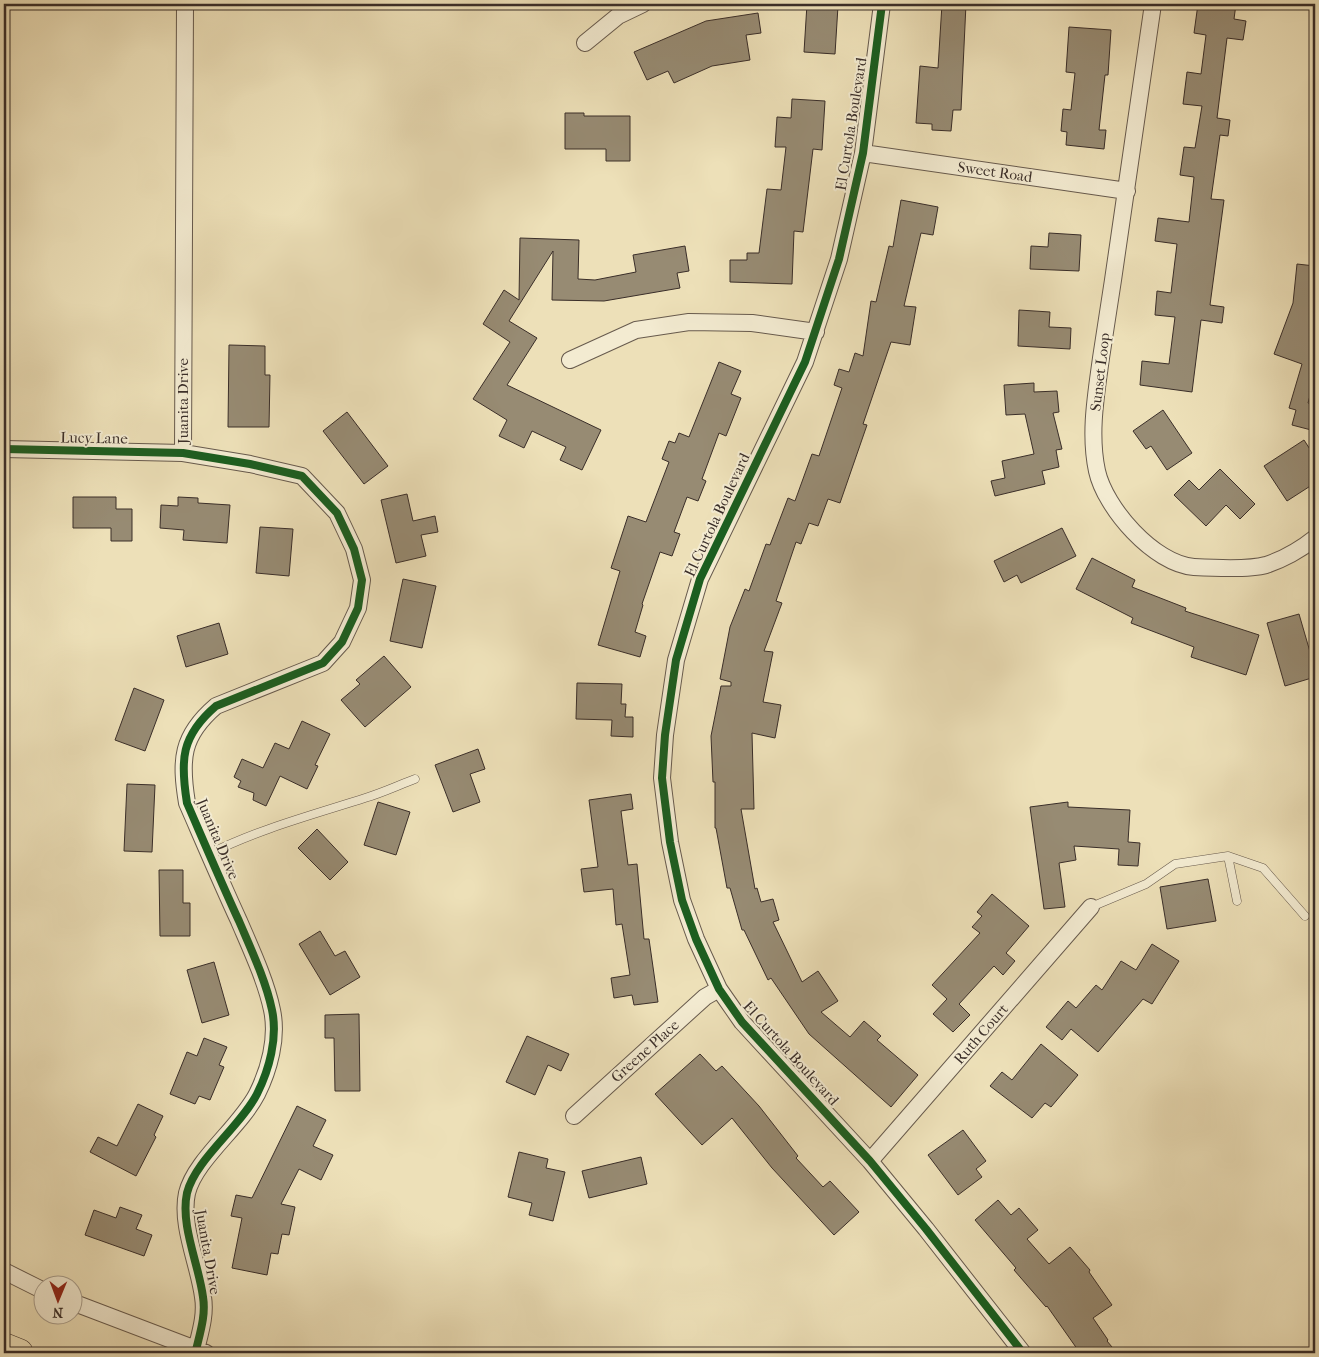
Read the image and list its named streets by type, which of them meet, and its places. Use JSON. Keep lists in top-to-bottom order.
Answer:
{
  "streets": {
    "street": [
      "El Curtola Boulevard",
      "Sweet Road",
      "Sunset Loop",
      "Juanita Drive",
      "Lucy Lane",
      "Ruth Court",
      "Greene Place"
    ]
  },
  "crossings": [
    ["El Curtola Boulevard", "Sweet Road"],
    ["El Curtola Boulevard", "Ruth Court"],
    ["El Curtola Boulevard", "Greene Place"],
    ["Sweet Road", "Sunset Loop"],
    ["Juanita Drive", "Lucy Lane"]
  ],
  "north": "bottom"
}
